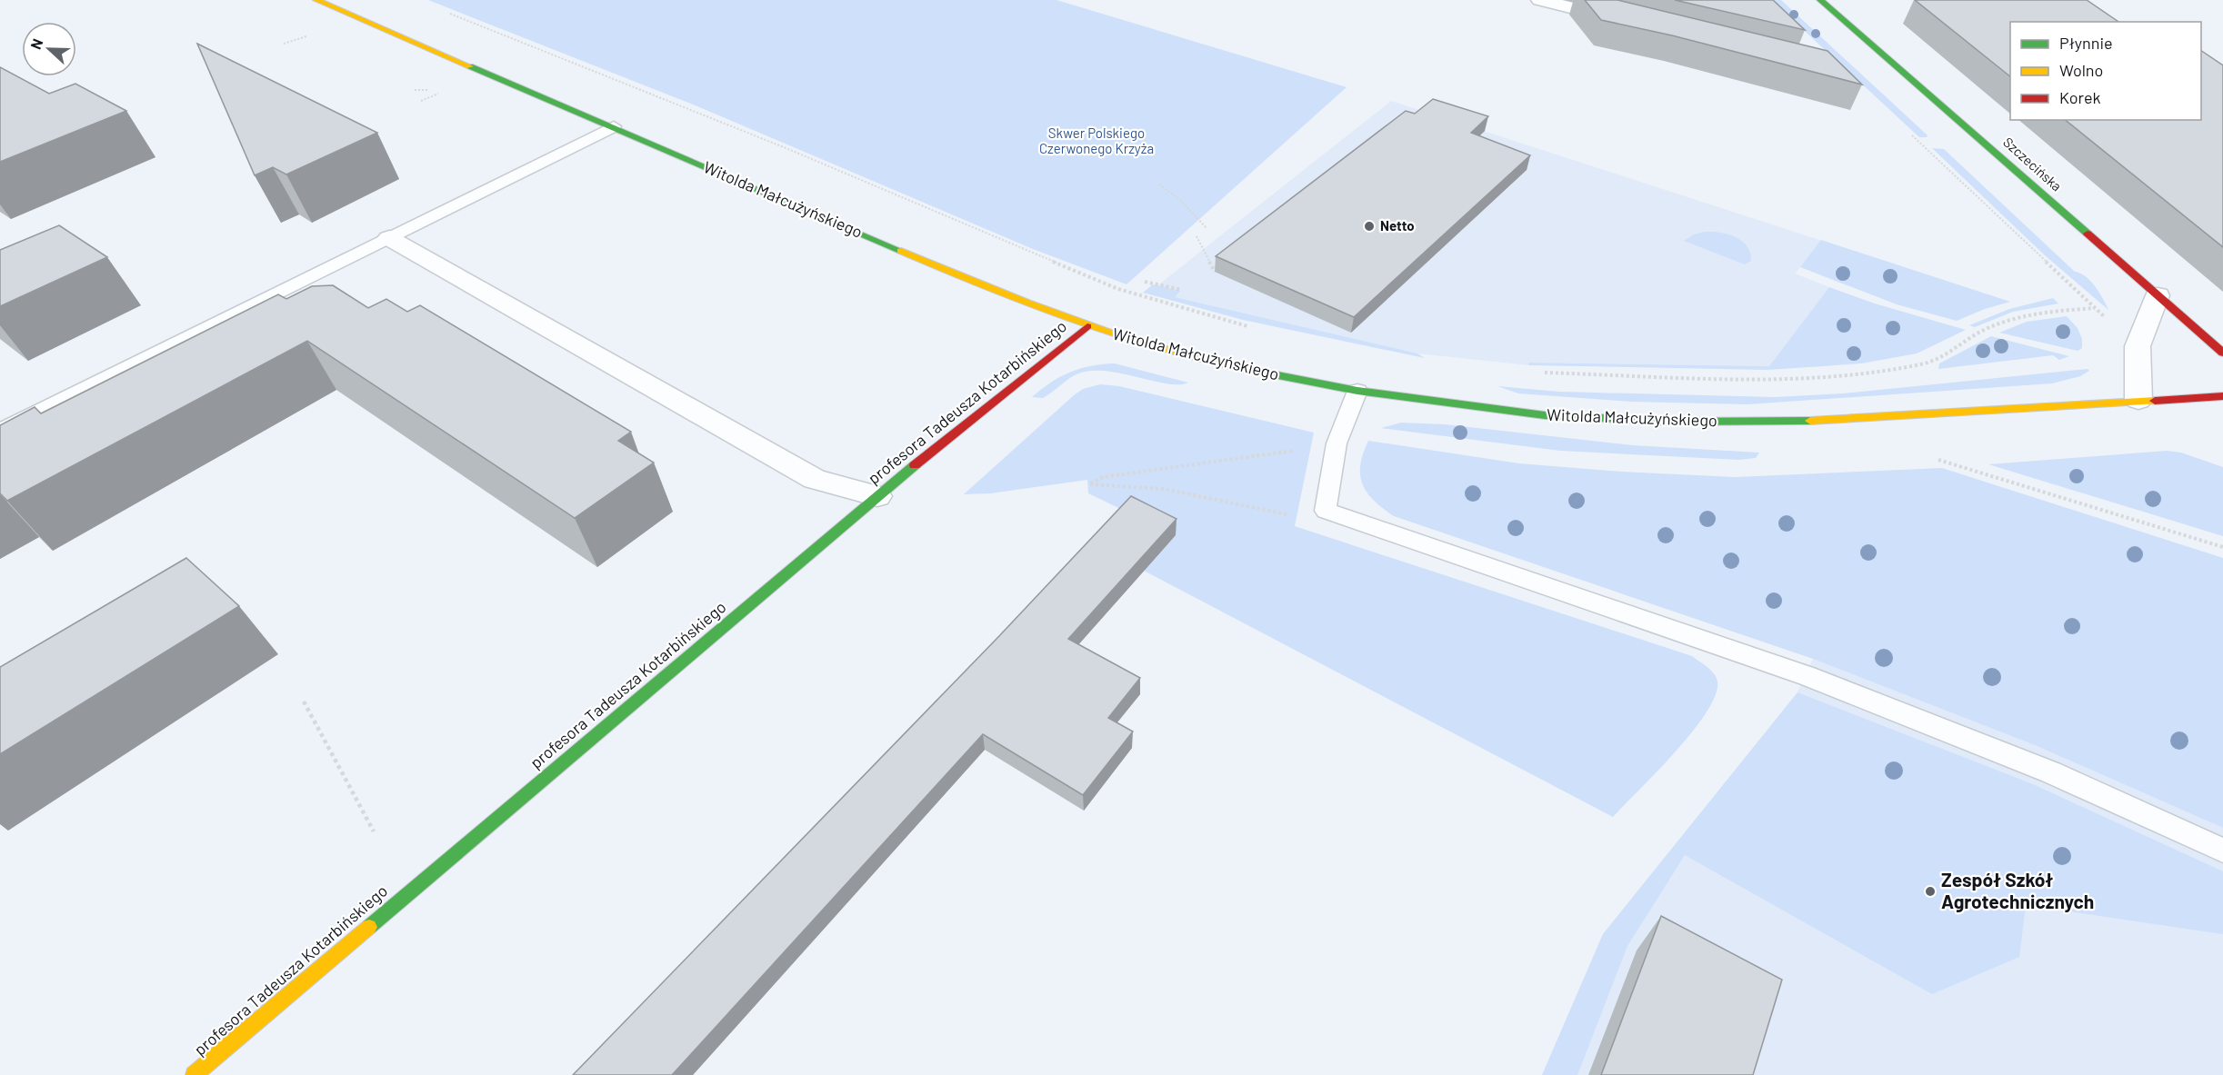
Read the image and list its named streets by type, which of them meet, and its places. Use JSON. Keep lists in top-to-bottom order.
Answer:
{
  "streets": {
    "street": ["Szczecińska", "Witolda Małcużyńskiego", "profesora Tadeusza Kotarbińskiego"]
  },
  "crossings": [
    ["Witolda Małcużyńskiego", "profesora Tadeusza Kotarbińskiego"]
  ],
  "parks": ["Skwer Polskiego Czerwonego Krzyża"],
  "places": ["Netto", "Zespół Szkół Agrotechnicznych"],
  "legend": ["Płynnie", "Wolno", "Korek"],
  "north": "left"
}
